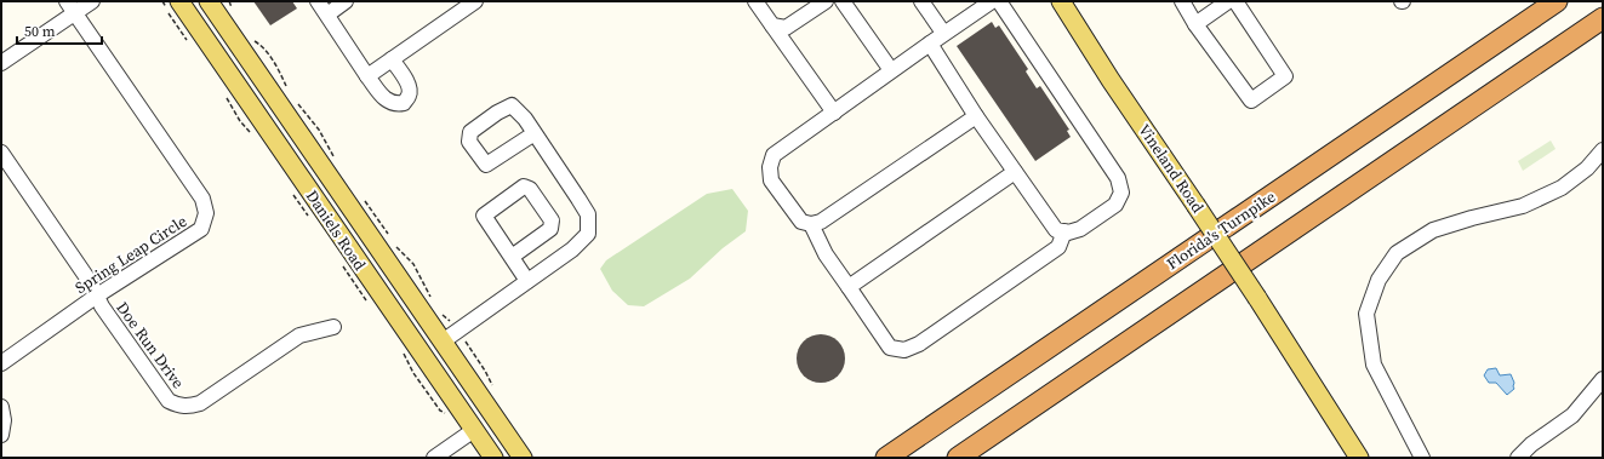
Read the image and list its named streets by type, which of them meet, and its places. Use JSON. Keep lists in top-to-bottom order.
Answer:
{
  "streets": {
    "highway": ["Florida's Turnpike"],
    "main road": ["Vineland Road", "Daniels Road"],
    "street": ["Spring Leap Circle", "Doe Run Drive"]
  },
  "crossings": [
    ["Spring Leap Circle", "Doe Run Drive"]
  ],
  "scale_bar": "50 m"
}
